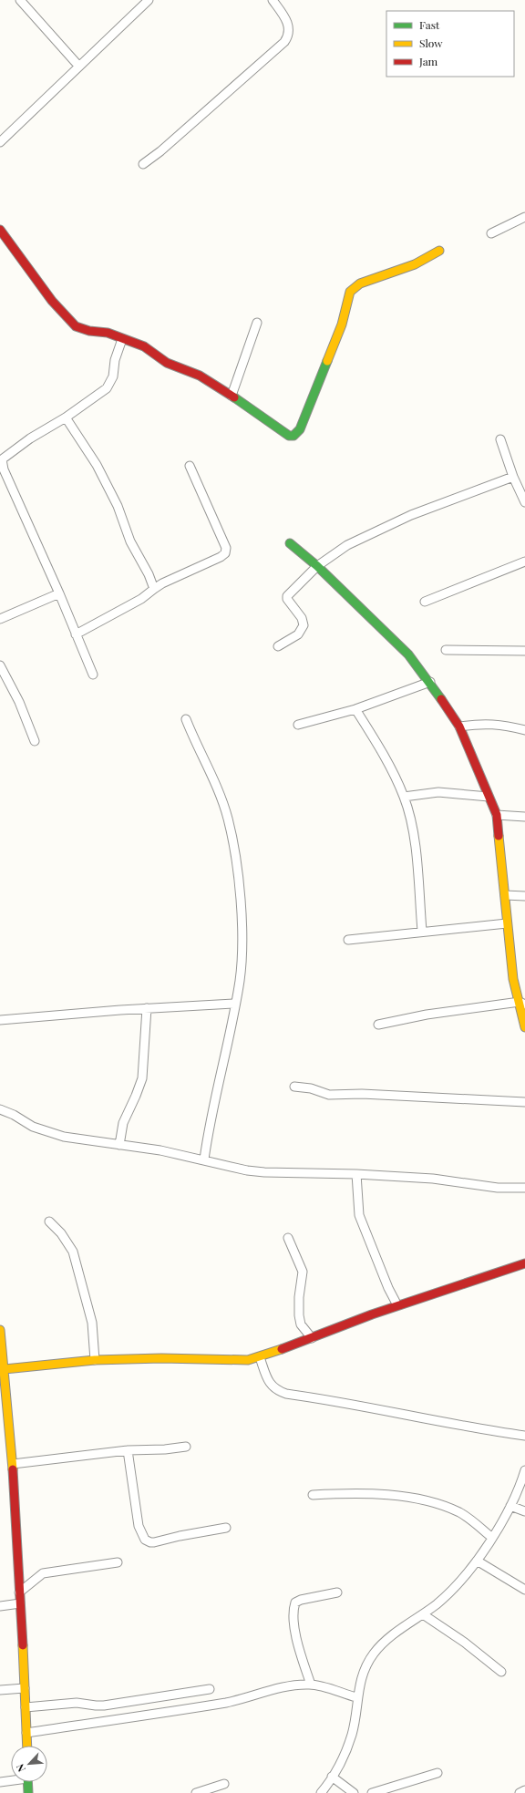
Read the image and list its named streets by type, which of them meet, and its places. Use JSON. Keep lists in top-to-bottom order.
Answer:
{
  "legend": ["Fast", "Slow", "Jam"],
  "north": "bottom left"
}
